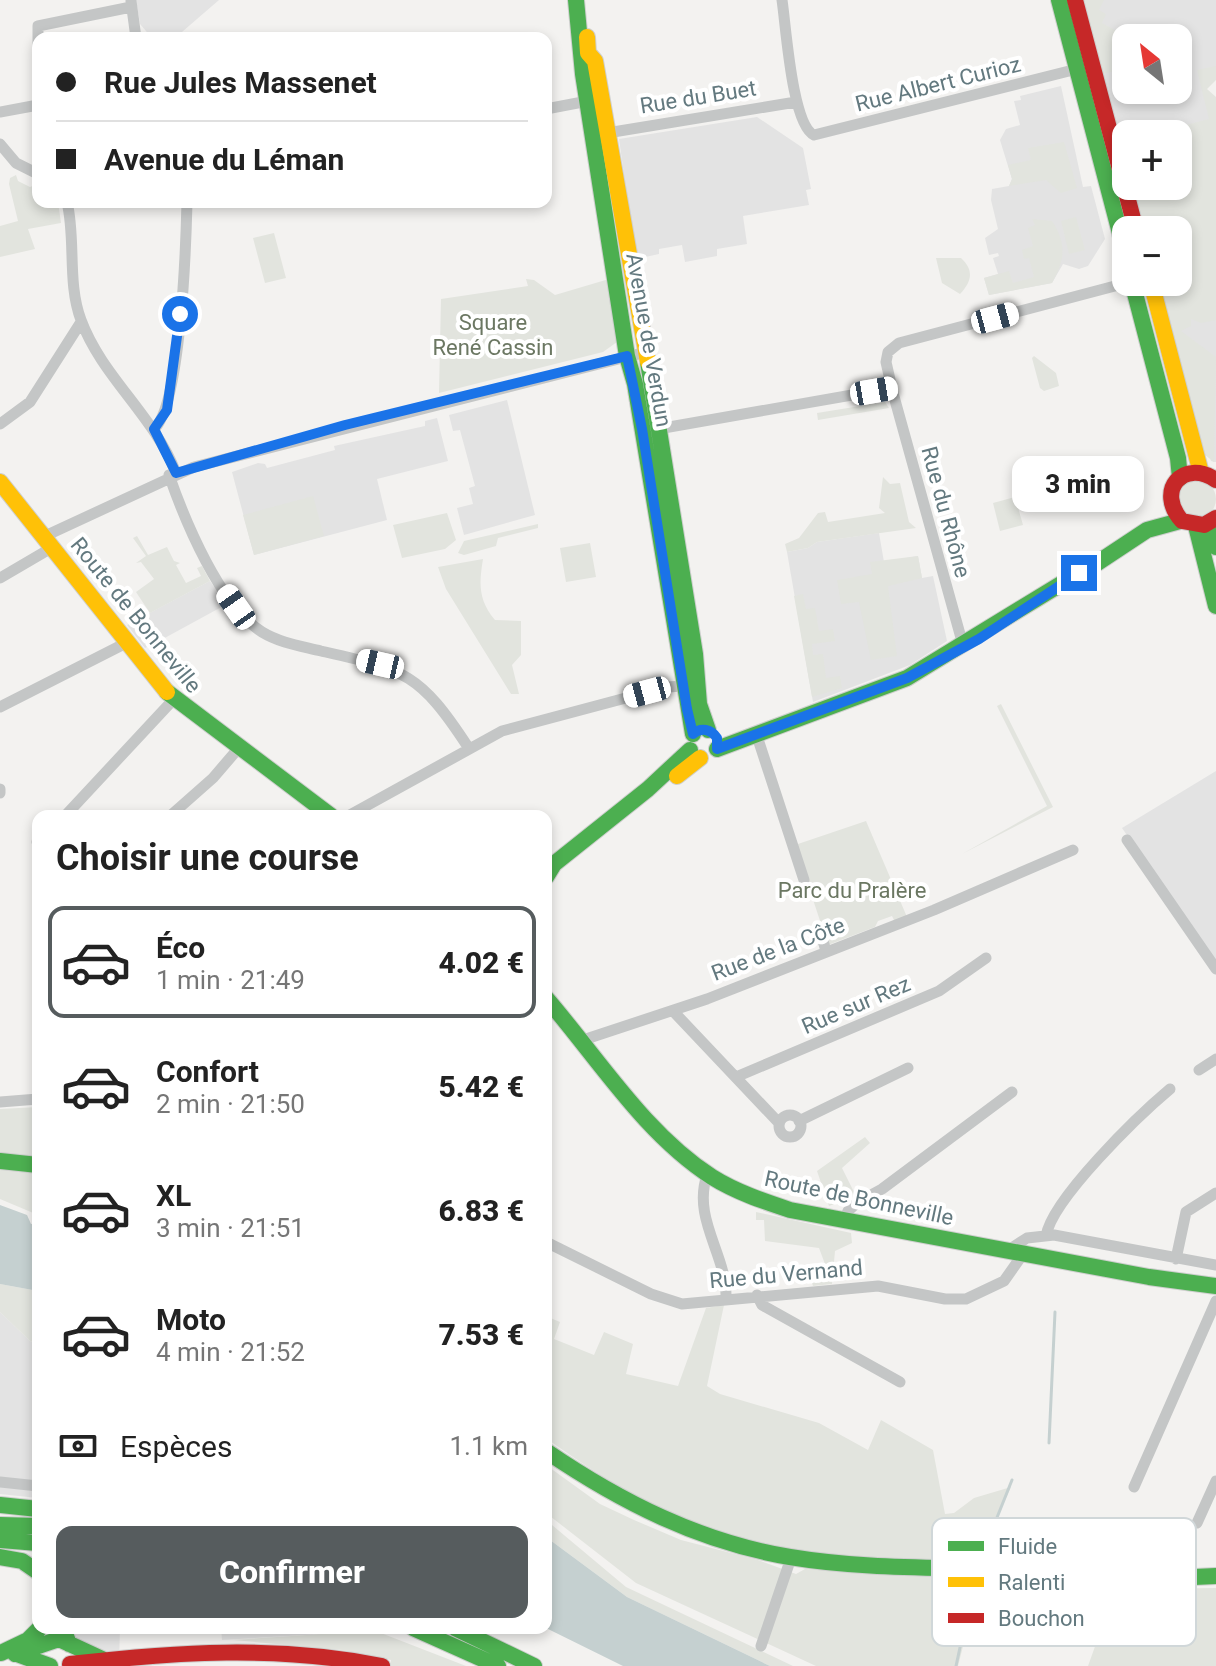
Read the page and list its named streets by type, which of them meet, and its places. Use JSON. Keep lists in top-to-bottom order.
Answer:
{
  "streets": {
    "main road": ["Avenue de Verdun", "Route de Bonneville"],
    "street": [
      "Rue Albert Curioz",
      "Rue du Buet",
      "Rue du Rhône",
      "Rue de la Côte",
      "Rue sur Rez",
      "Rue du Vernand"
    ]
  },
  "crossings": [
    ["Rue Albert Curioz", "Rue du Buet"],
    ["Rue du Buet", "Avenue de Verdun"],
    ["Route de Bonneville", "Rue de la Côte"],
    ["Route de Bonneville", "Rue du Vernand"]
  ],
  "parks": ["Square René Cassin", "Parc du Pralère"],
  "legend": ["Fluide", "Ralenti", "Bouchon"],
  "north": "top left",
  "page": {
    "map_buttons": ["+", "−"],
    "banner": ["Rue Jules Massenet", "Avenue du Léman"],
    "bubble": "3 min",
    "heading": "Choisir une course",
    "list": [
      {
        "name": "Éco",
        "note": "1 min · 21:49",
        "value": "4.02 €"
      },
      {
        "name": "Confort",
        "note": "2 min · 21:50",
        "value": "5.42 €"
      },
      {
        "name": "XL",
        "note": "3 min · 21:51",
        "value": "6.83 €"
      },
      {
        "name": "Moto",
        "note": "4 min · 21:52",
        "value": "7.53 €"
      }
    ],
    "pay": ["Espèces", "1.1 km"],
    "buttons": "Confirmer"
  }
}
